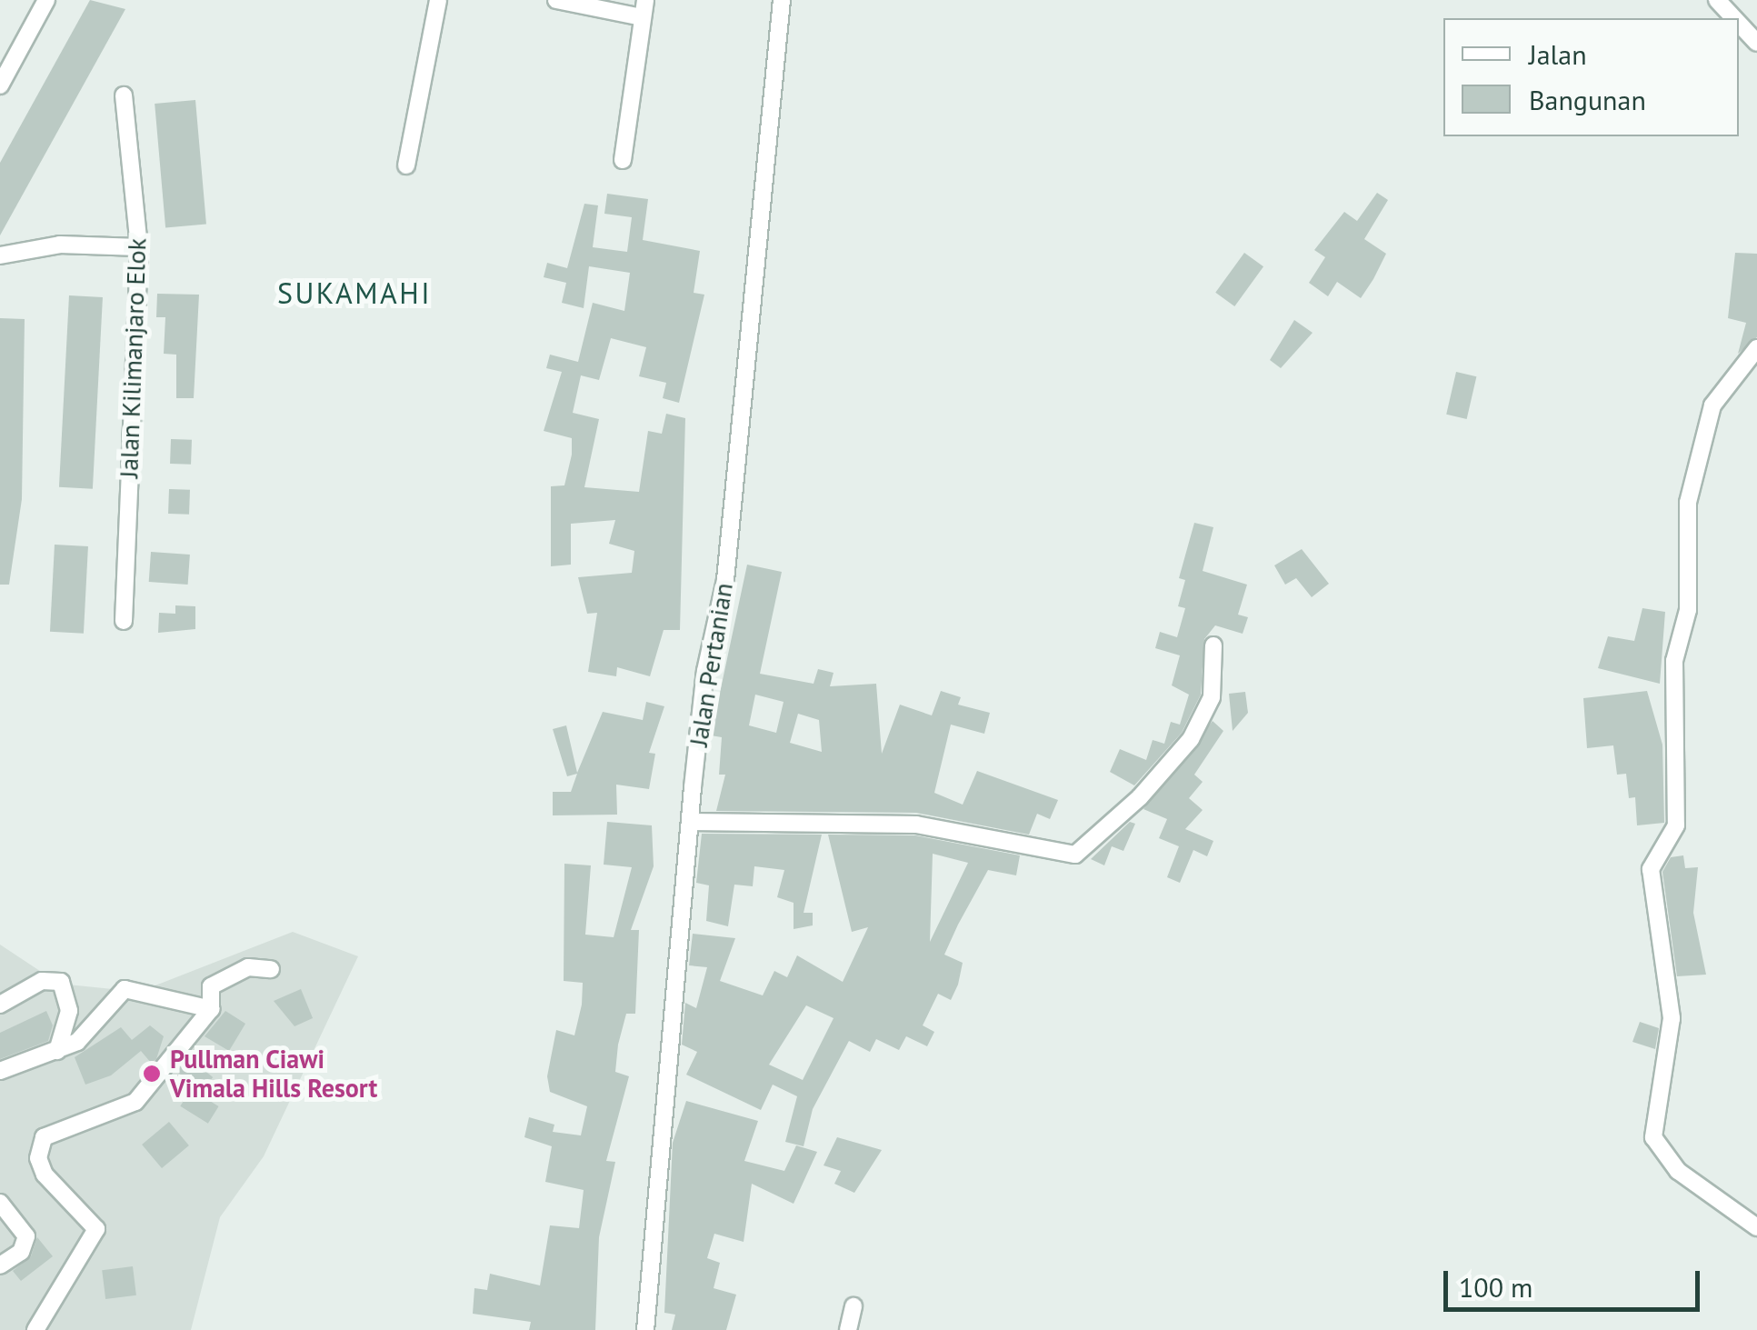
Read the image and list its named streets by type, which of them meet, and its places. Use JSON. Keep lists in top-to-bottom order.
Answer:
{
  "streets": {
    "street": ["Jalan Kilimanjaro Elok", "Jalan Pertanian"]
  },
  "districts": ["SUKAMAHI"],
  "places": ["Pullman Ciawi Vimala Hills Resort"],
  "legend": ["Jalan", "Bangunan"],
  "scale_bar": "100 m"
}
